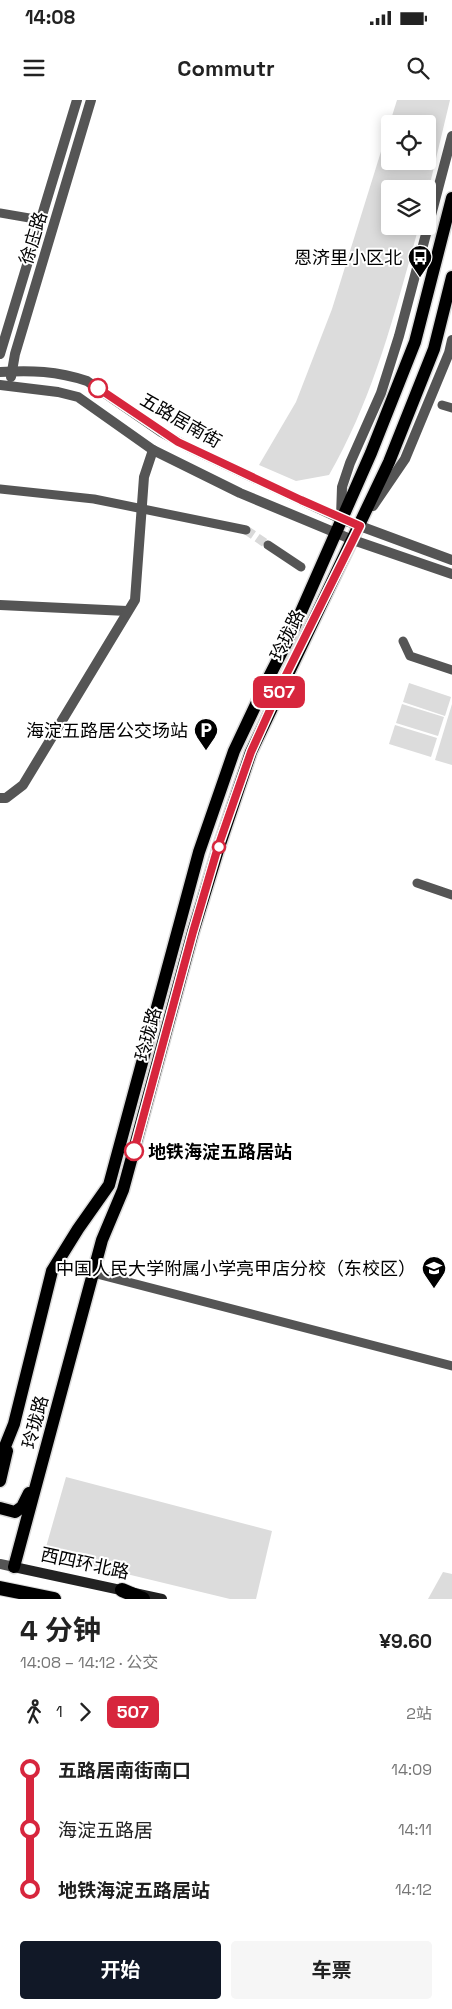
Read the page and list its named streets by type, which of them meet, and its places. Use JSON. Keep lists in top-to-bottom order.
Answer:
{
  "streets": {
    "main road": ["玲珑路", "西四环北路"],
    "street": ["徐庄路", "五路居南街"]
  },
  "crossings": [
    ["徐庄路", "五路居南街"],
    ["五路居南街", "玲珑路"],
    ["玲珑路", "西四环北路"]
  ],
  "places": {
    "bus stop": ["恩济里小区北"],
    "parking": ["海淀五路居公交场站"],
    "other": ["地铁海淀五路居站"],
    "school or university": ["中国人民大学附属小学亮甲店分校（东校区）"]
  },
  "lines": ["bus line 507"],
  "page": {
    "status": "14:08",
    "header": "Commutr",
    "on_map": "507",
    "heading": ["4 分钟", "14:08 – 14:12 · 公交", "¥9.60"],
    "legs": ["1", "507", "2站"],
    "list": [
      {
        "name": "五路居南街南口",
        "value": "14:09"
      },
      {
        "name": "海淀五路居",
        "value": "14:11"
      },
      {
        "name": "地铁海淀五路居站",
        "value": "14:12"
      }
    ],
    "buttons": ["开始", "车票"]
  }
}
